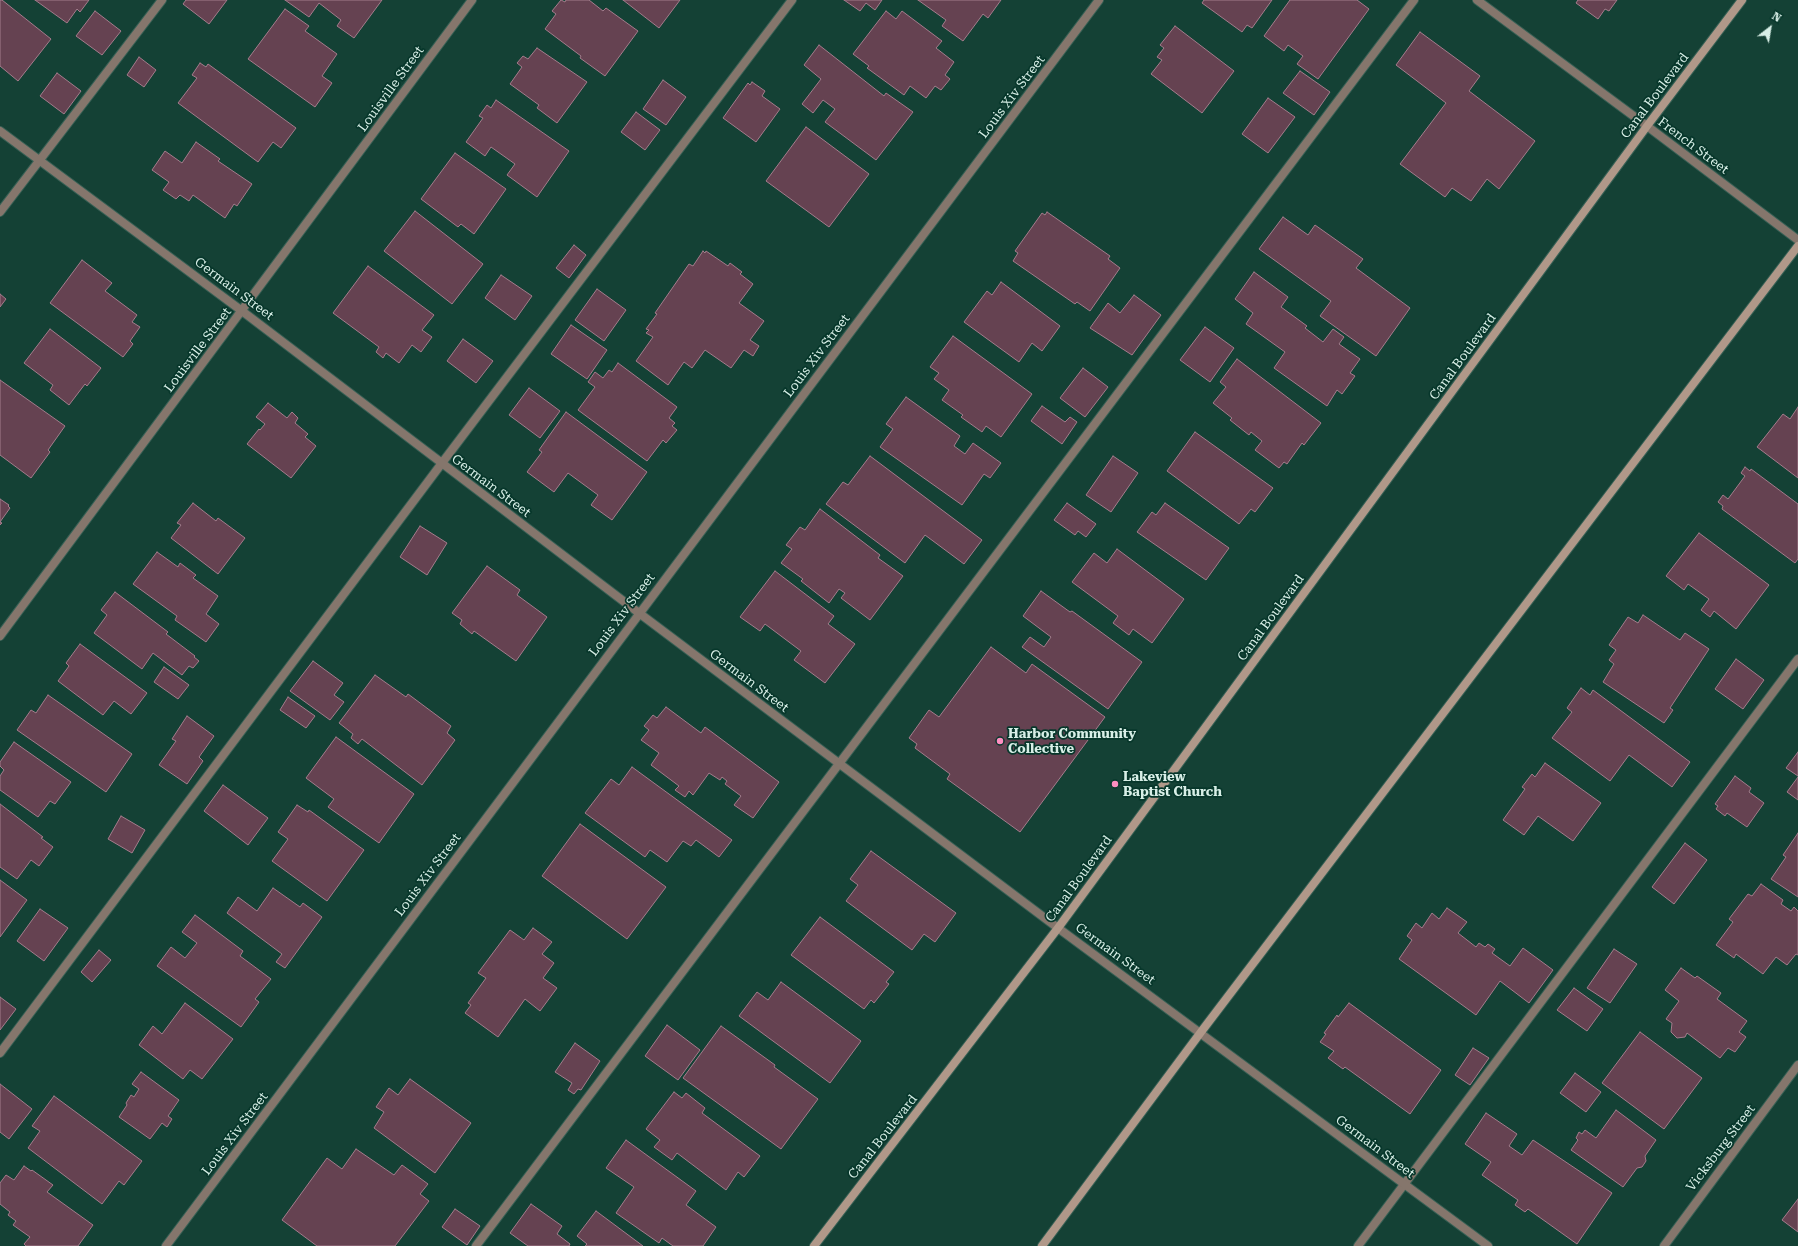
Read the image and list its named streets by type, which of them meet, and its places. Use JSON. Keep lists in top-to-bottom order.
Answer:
{
  "streets": {
    "main road": ["Canal Boulevard"],
    "street": [
      "Louisville Street",
      "Louis Xiv Street",
      "French Street",
      "Germain Street",
      "Vicksburg Street"
    ]
  },
  "crossings": [
    ["Louisville Street", "Germain Street"],
    ["Canal Boulevard", "French Street"],
    ["Canal Boulevard", "Germain Street"],
    ["Louis Xiv Street", "Germain Street"]
  ],
  "places": ["Harbor Community Collective", "Lakeview Baptist Church"],
  "north": "top right"
}
